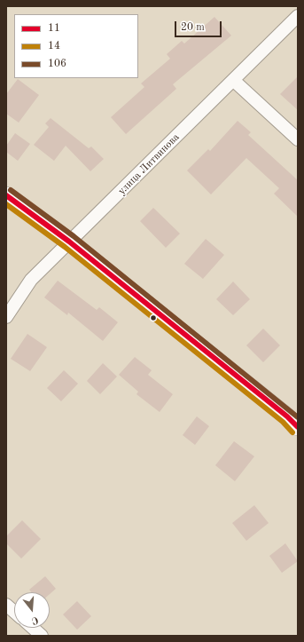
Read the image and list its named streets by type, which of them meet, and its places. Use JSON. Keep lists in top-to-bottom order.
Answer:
{
  "streets": {
    "street": ["улица Литвинова"]
  },
  "lines": ["transit line 106", "transit line 11", "transit line 14"],
  "legend": ["11", "14", "106"],
  "scale_bar": "20 m",
  "north": "bottom"
}
